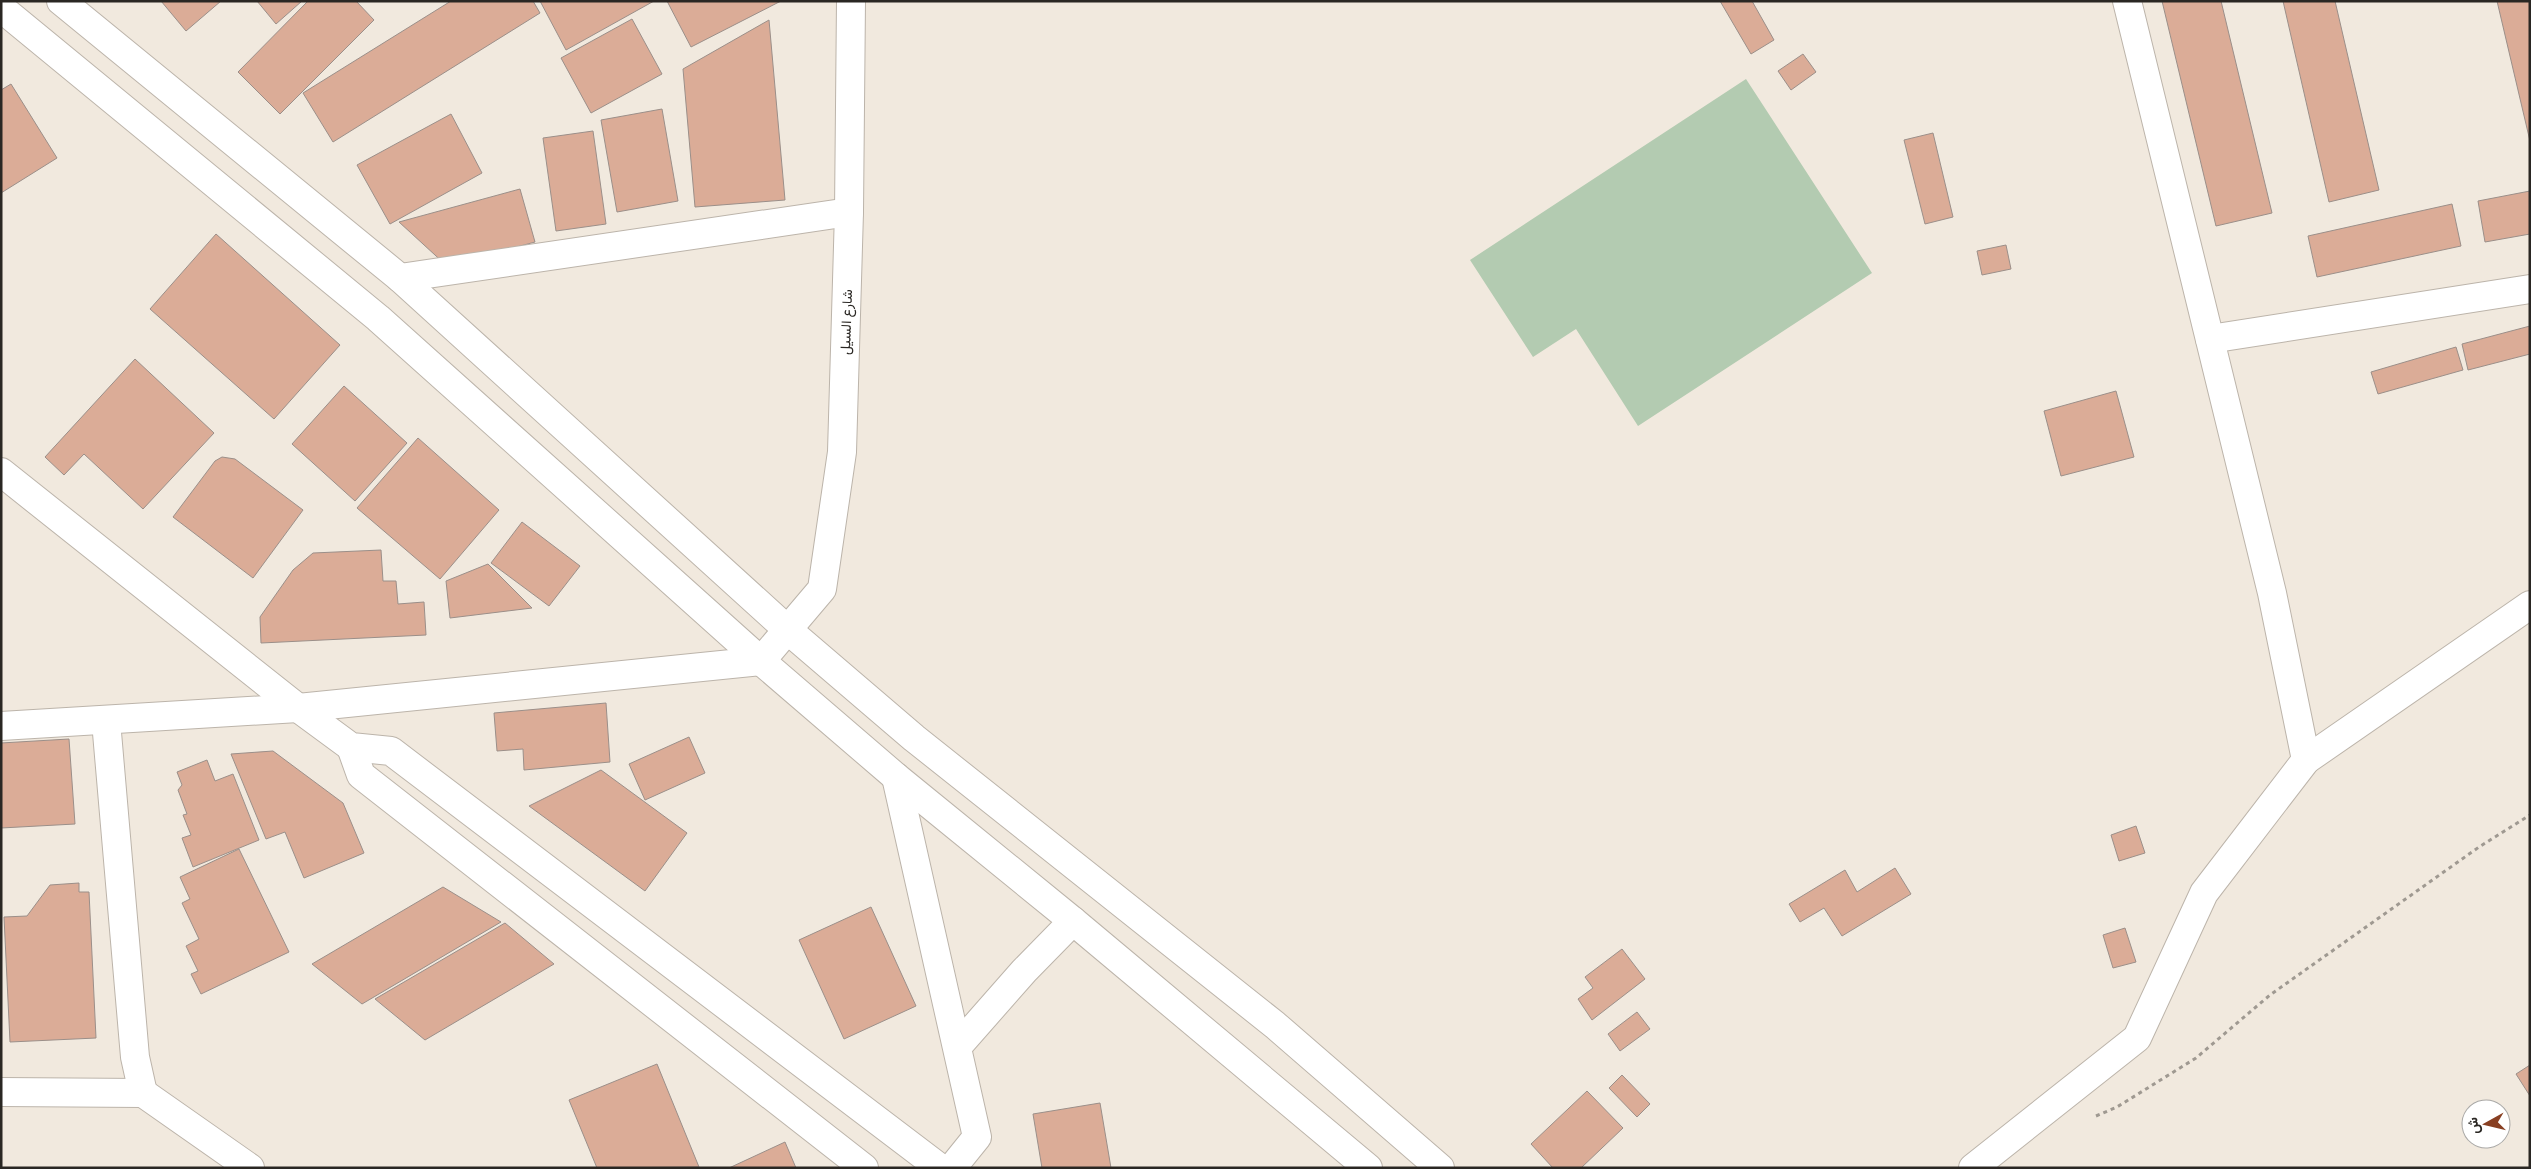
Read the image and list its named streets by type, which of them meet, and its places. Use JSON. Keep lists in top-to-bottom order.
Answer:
{
  "streets": {
    "street": ["شارع السيل"]
  },
  "north": "left"
}
